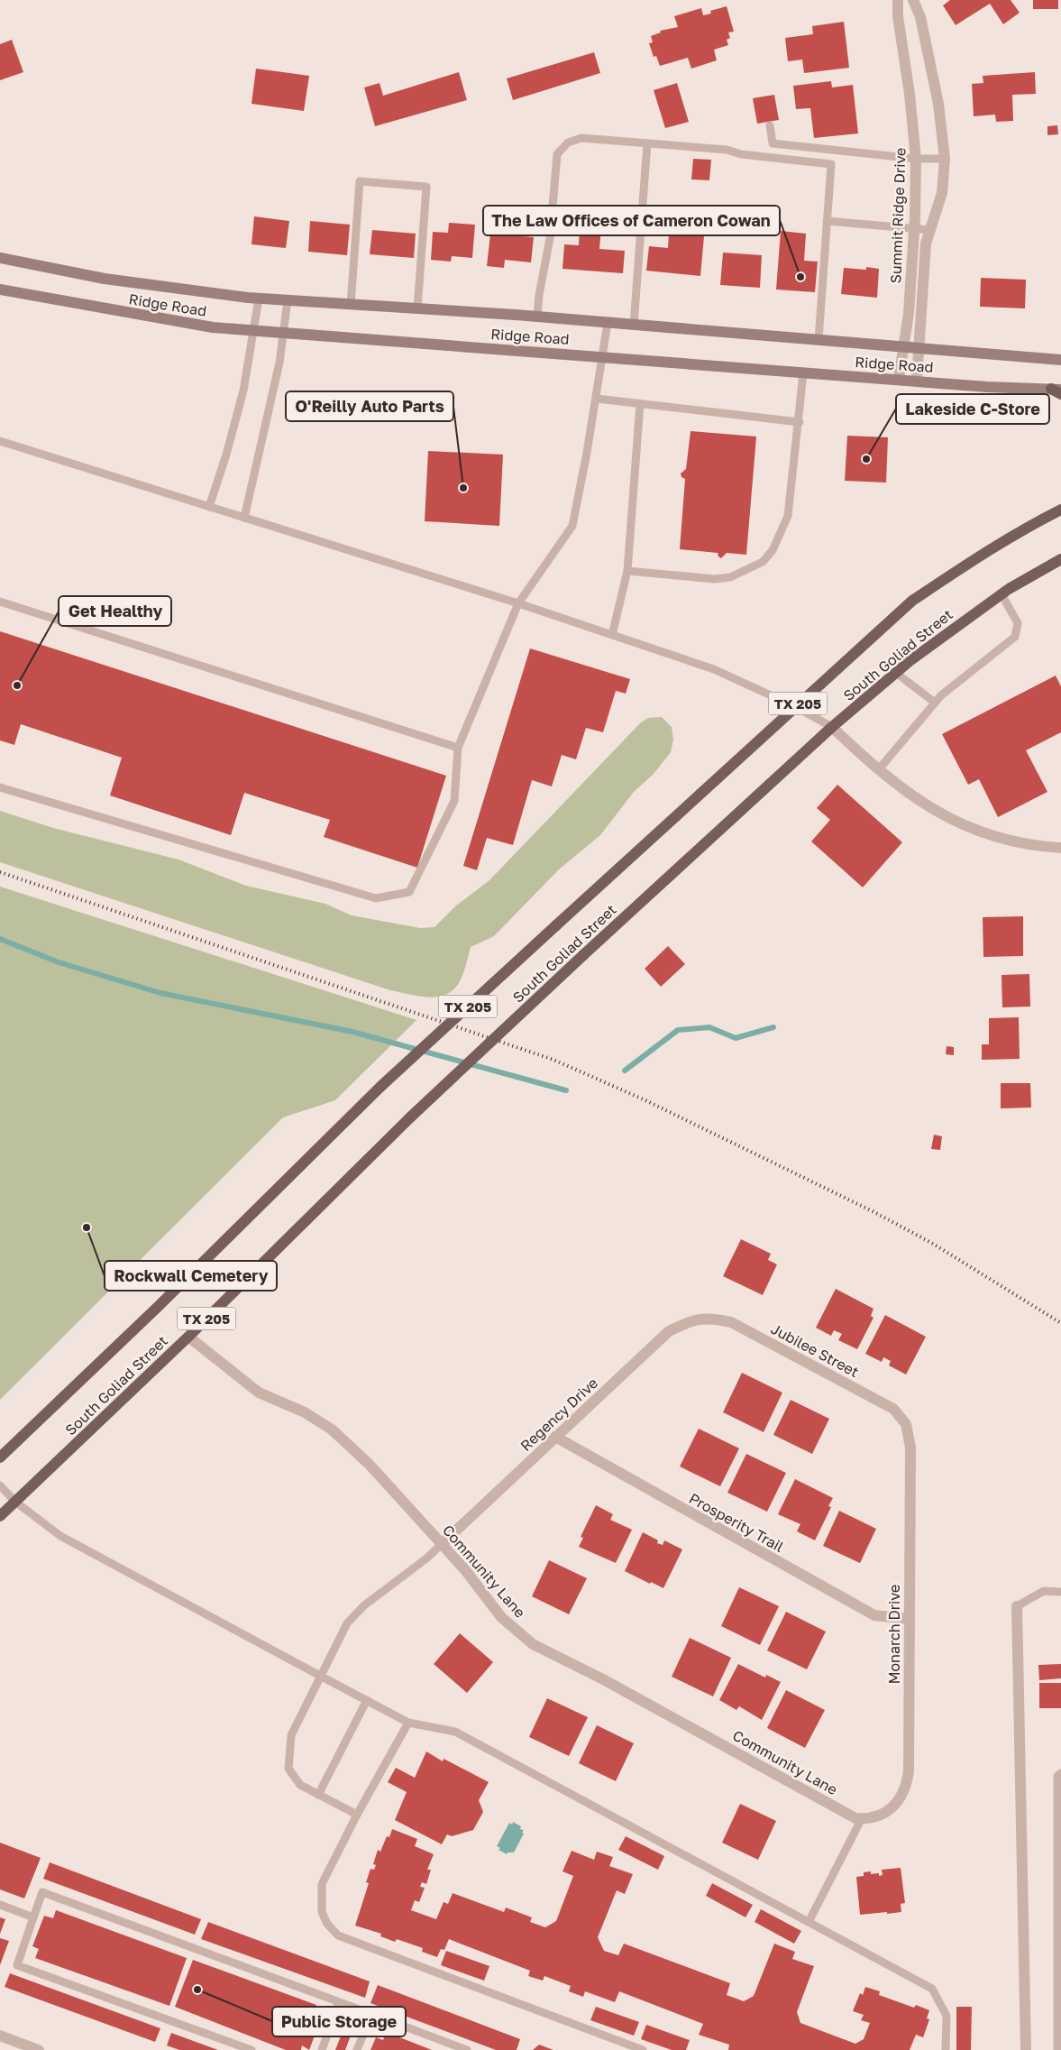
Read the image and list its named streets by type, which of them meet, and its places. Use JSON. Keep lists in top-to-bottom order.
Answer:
{
  "streets": {
    "main road": ["Ridge Road", "South Goliad Street", "TX 205"],
    "street": [
      "Summit Ridge Drive",
      "Jubilee Street",
      "Regency Drive",
      "Prosperity Trail",
      "Community Lane",
      "Monarch Drive"
    ]
  },
  "crossings": [
    ["Summit Ridge Drive", "Ridge Road"],
    ["South Goliad Street", "Community Lane"],
    ["Jubilee Street", "Regency Drive"],
    ["Jubilee Street", "Monarch Drive"],
    ["Regency Drive", "Prosperity Trail"],
    ["Regency Drive", "Community Lane"],
    ["Prosperity Trail", "Monarch Drive"],
    ["Community Lane", "Monarch Drive"]
  ],
  "places": [
    "The Law Offices of Cameron Cowan",
    "Lakeside C-Store",
    "O'Reilly Auto Parts",
    "Get Healthy",
    "Rockwall Cemetery",
    "Public Storage"
  ]
}
